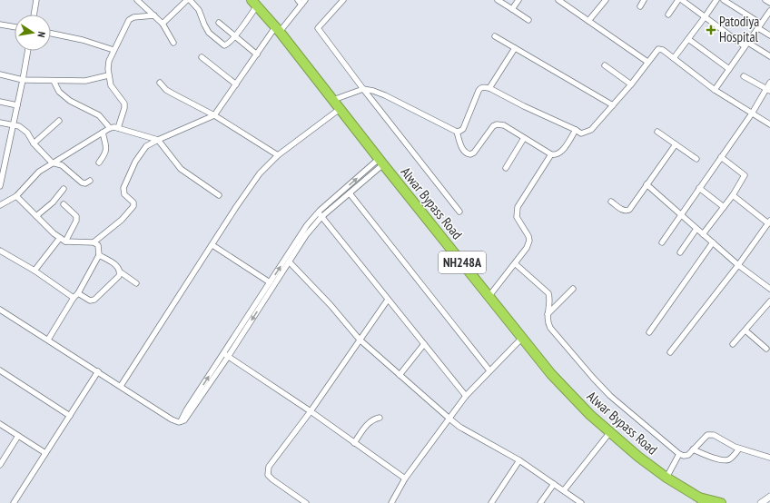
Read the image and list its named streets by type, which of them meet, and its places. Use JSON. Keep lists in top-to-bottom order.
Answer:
{
  "streets": {
    "highway": ["Alwar Bypass Road", "NH248A"]
  },
  "crossings": [
    ["Alwar Bypass Road", "NH248A"]
  ],
  "places": {
    "health": ["Patodiya Hospital"]
  },
  "north": "right"
}
